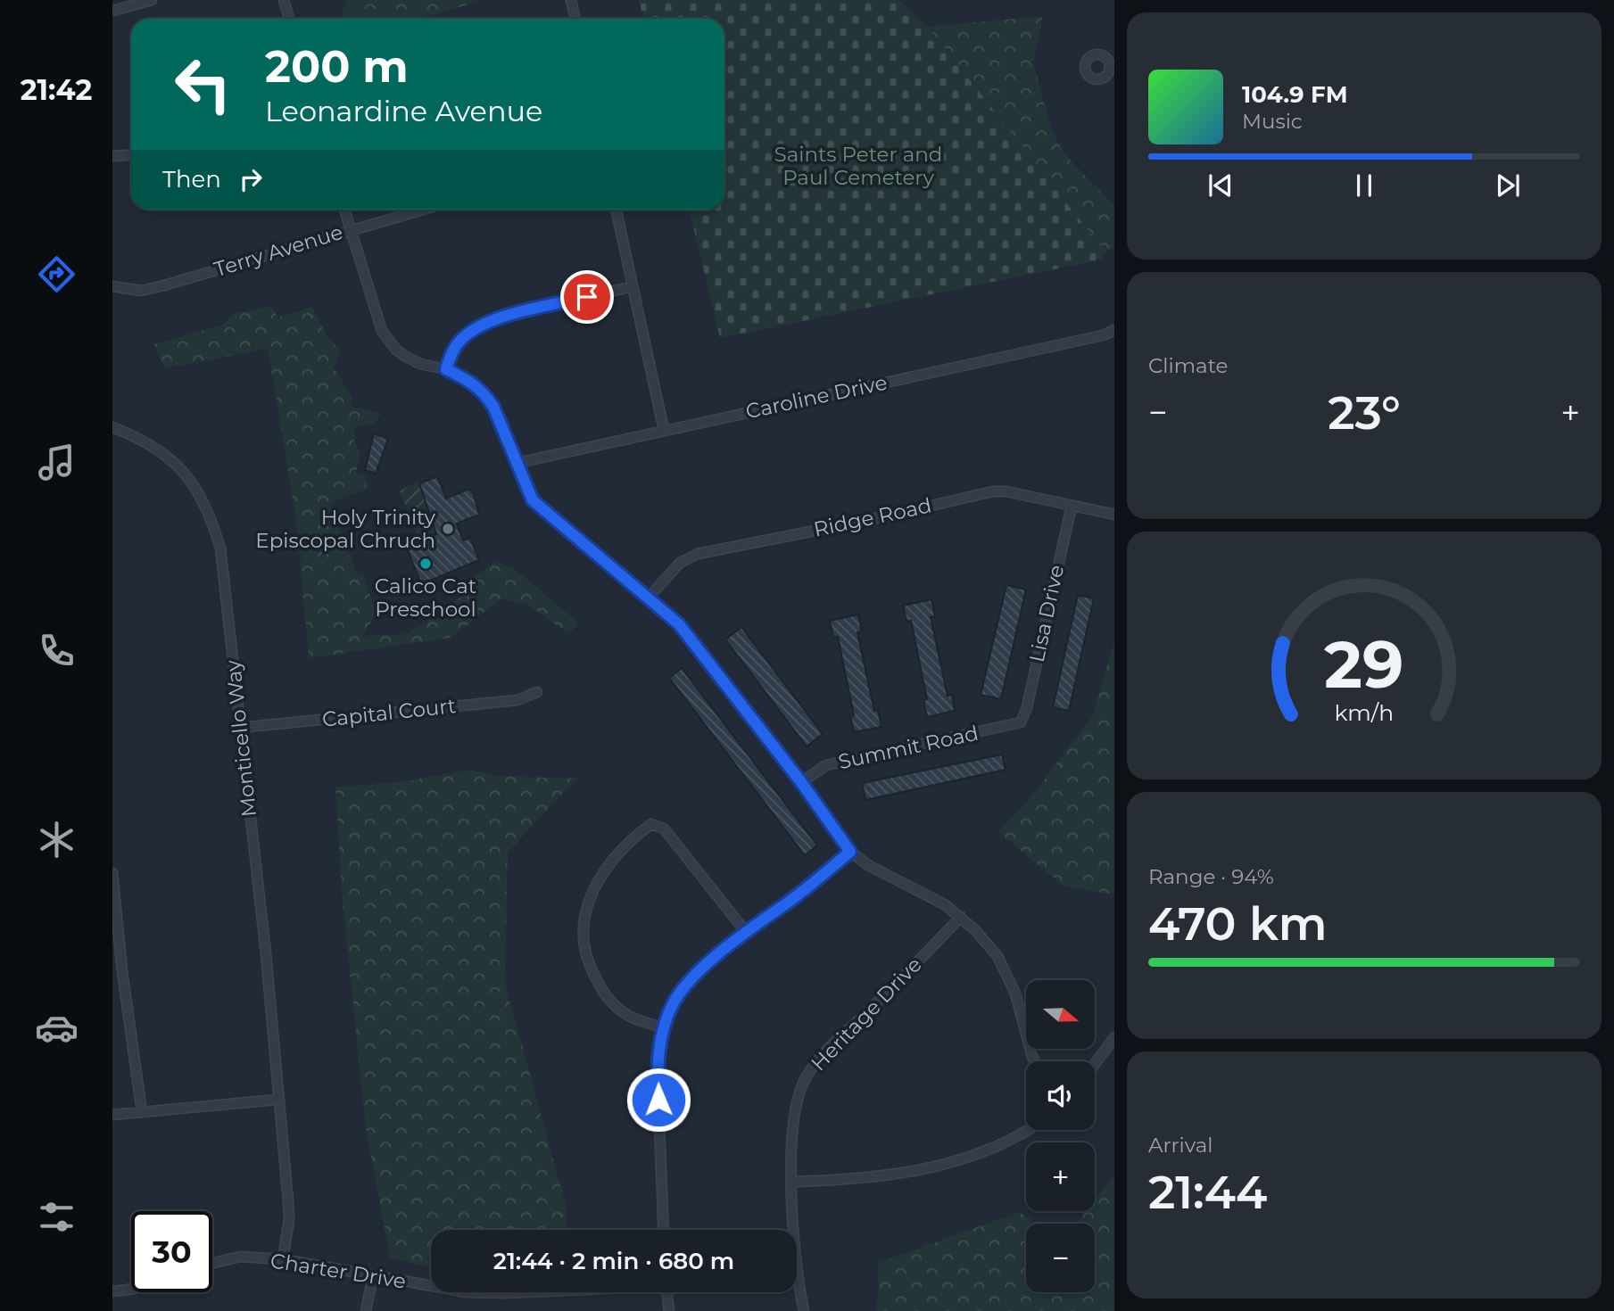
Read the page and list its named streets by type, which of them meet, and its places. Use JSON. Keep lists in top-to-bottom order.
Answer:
{
  "streets": {
    "street": [
      "Terry Avenue",
      "Caroline Drive",
      "Ridge Road",
      "Lisa Drive",
      "Capital Court",
      "Monticello Way",
      "Summit Road",
      "Heritage Drive",
      "Charter Drive"
    ]
  },
  "crossings": [
    ["Ridge Road", "Lisa Drive"],
    ["Lisa Drive", "Summit Road"],
    ["Capital Court", "Monticello Way"],
    ["Monticello Way", "Charter Drive"]
  ],
  "parks": ["Saints Peter and Paul Cemetery"],
  "places": ["Holy Trinity Episcopal Chruch", "Calico Cat Preschool"],
  "north": "right",
  "page": {
    "tabs": "21:42",
    "turn": ["200 m", "Leonardine Avenue"],
    "song": ["104.9 FM", "Music"],
    "then": "Then",
    "tile": [
      "Climate",
      ["Range · 94%", "470 km"],
      ["Arrival", "21:44"]
    ],
    "heat": ["−", "23°", "+"],
    "map_buttons": ["+", "−"],
    "limit": "30",
    "trip": "21:44 · 2 min · 680 m",
    "gauge": ["29", "km/h"]
  }
}
